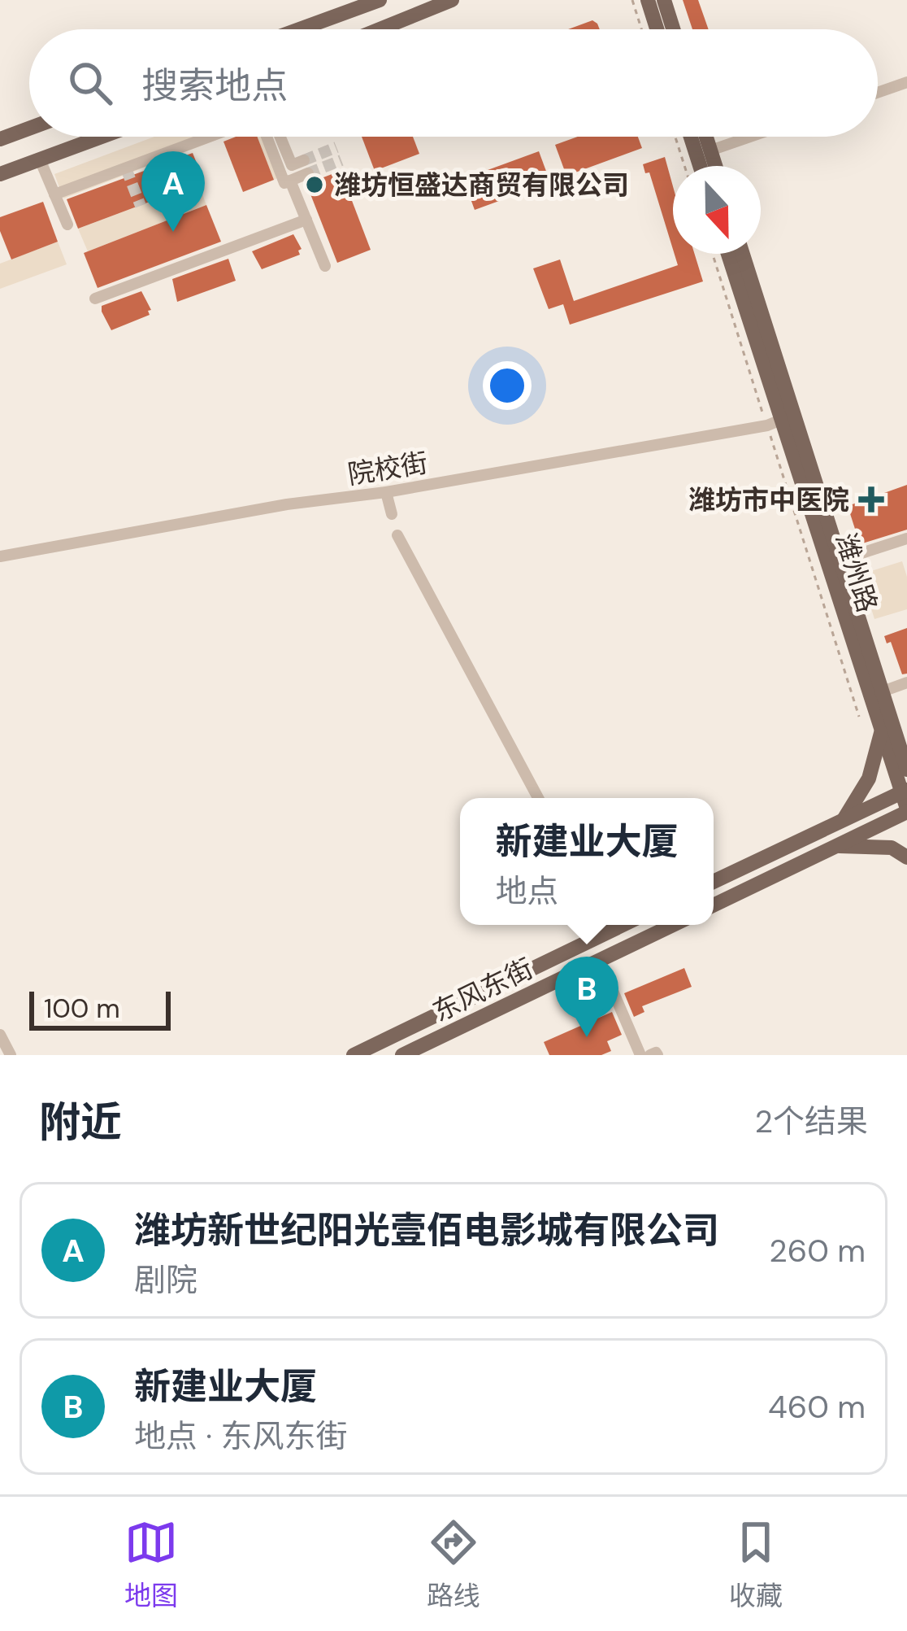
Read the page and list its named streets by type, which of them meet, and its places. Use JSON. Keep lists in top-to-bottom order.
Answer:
{
  "streets": {
    "main road": ["潍州路", "东风东街"],
    "street": ["院校街"]
  },
  "crossings": [
    ["院校街", "潍州路"]
  ],
  "places": {
    "other": ["潍坊恒盛达商贸有限公司"],
    "health": ["潍坊市中医院"]
  },
  "scale_bar": "100 m",
  "north": "bottom",
  "page": {
    "search": "搜索地点",
    "pins": ["A", "B"],
    "popup": ["新建业大厦", "地点"],
    "scale": "100 m",
    "heading": ["附近", "2个结果"],
    "list": [
      {
        "mark": "A",
        "name": "潍坊新世纪阳光壹佰电影城有限公司",
        "note": "剧院",
        "value": "260 m"
      },
      {
        "mark": "B",
        "name": "新建业大厦",
        "note": "地点 · 东风东街",
        "value": "460 m"
      }
    ],
    "nav": ["地图", "路线", "收藏"]
  }
}
